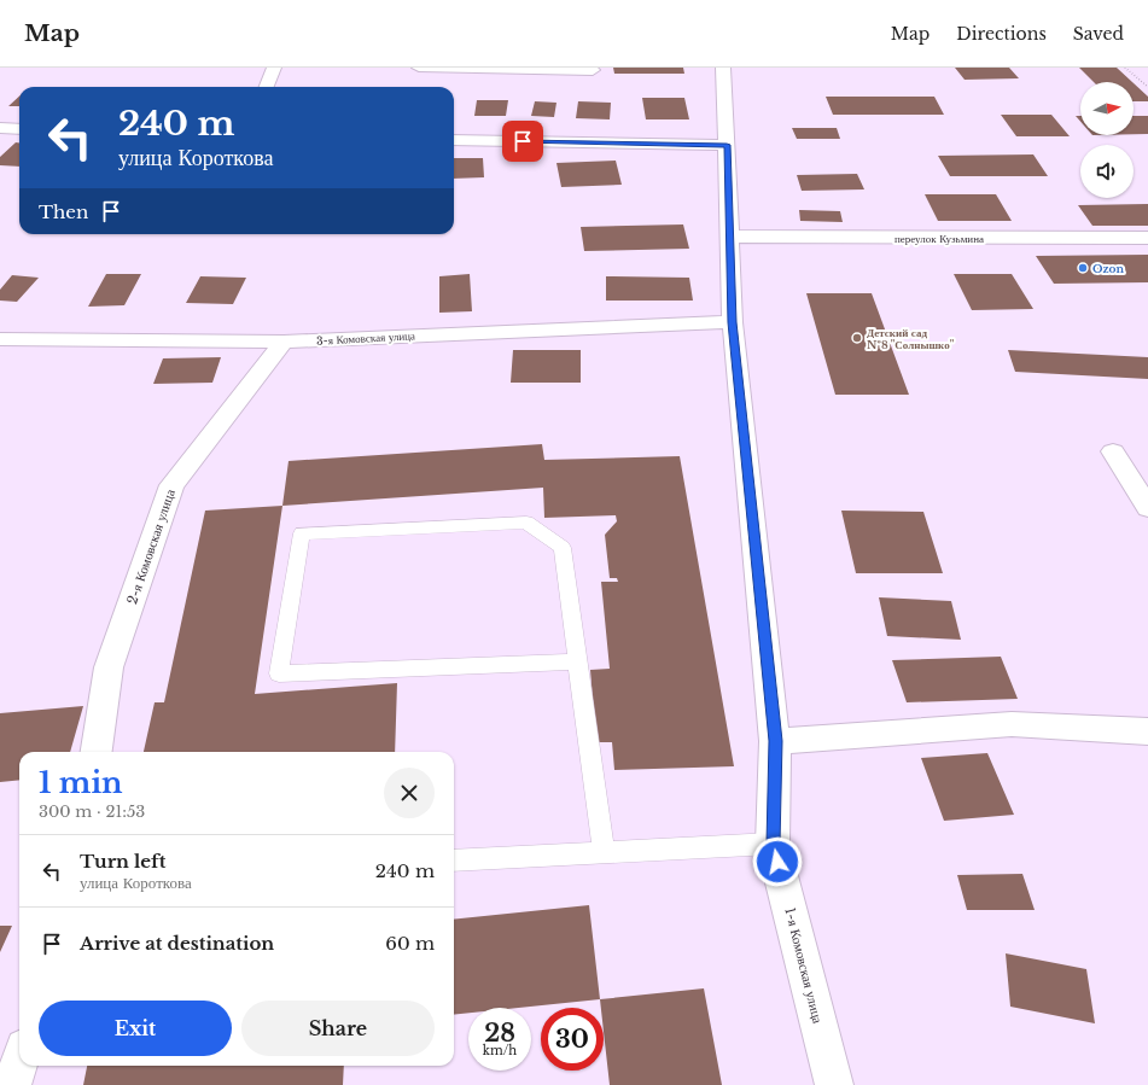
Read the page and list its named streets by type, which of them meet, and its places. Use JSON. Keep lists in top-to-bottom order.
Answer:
{
  "streets": {
    "street": [
      "переулок Кузьмина",
      "3-я Комовская улица",
      "2-я Комовская улица",
      "1-я Комовская улица"
    ]
  },
  "crossings": [
    ["переулок Кузьмина", "1-я Комовская улица"],
    ["3-я Комовская улица", "2-я Комовская улица"],
    ["3-я Комовская улица", "1-я Комовская улица"]
  ],
  "places": ["Ozon", "Детский сад №8 \"Солнышко\""],
  "north": "right",
  "page": {
    "header": "Map",
    "nav": ["Map", "Directions", "Saved"],
    "turn": ["240 m", "улица Короткова"],
    "then": "Then",
    "heading": ["1 min", "300 m · 21:53"],
    "list": [
      {
        "name": "Turn left",
        "note": "улица Короткова",
        "value": "240 m"
      },
      {
        "name": "Arrive at destination",
        "value": "60 m"
      }
    ],
    "buttons": ["Exit", "Share"],
    "speed": "28 km/h",
    "limit": "30"
  }
}
